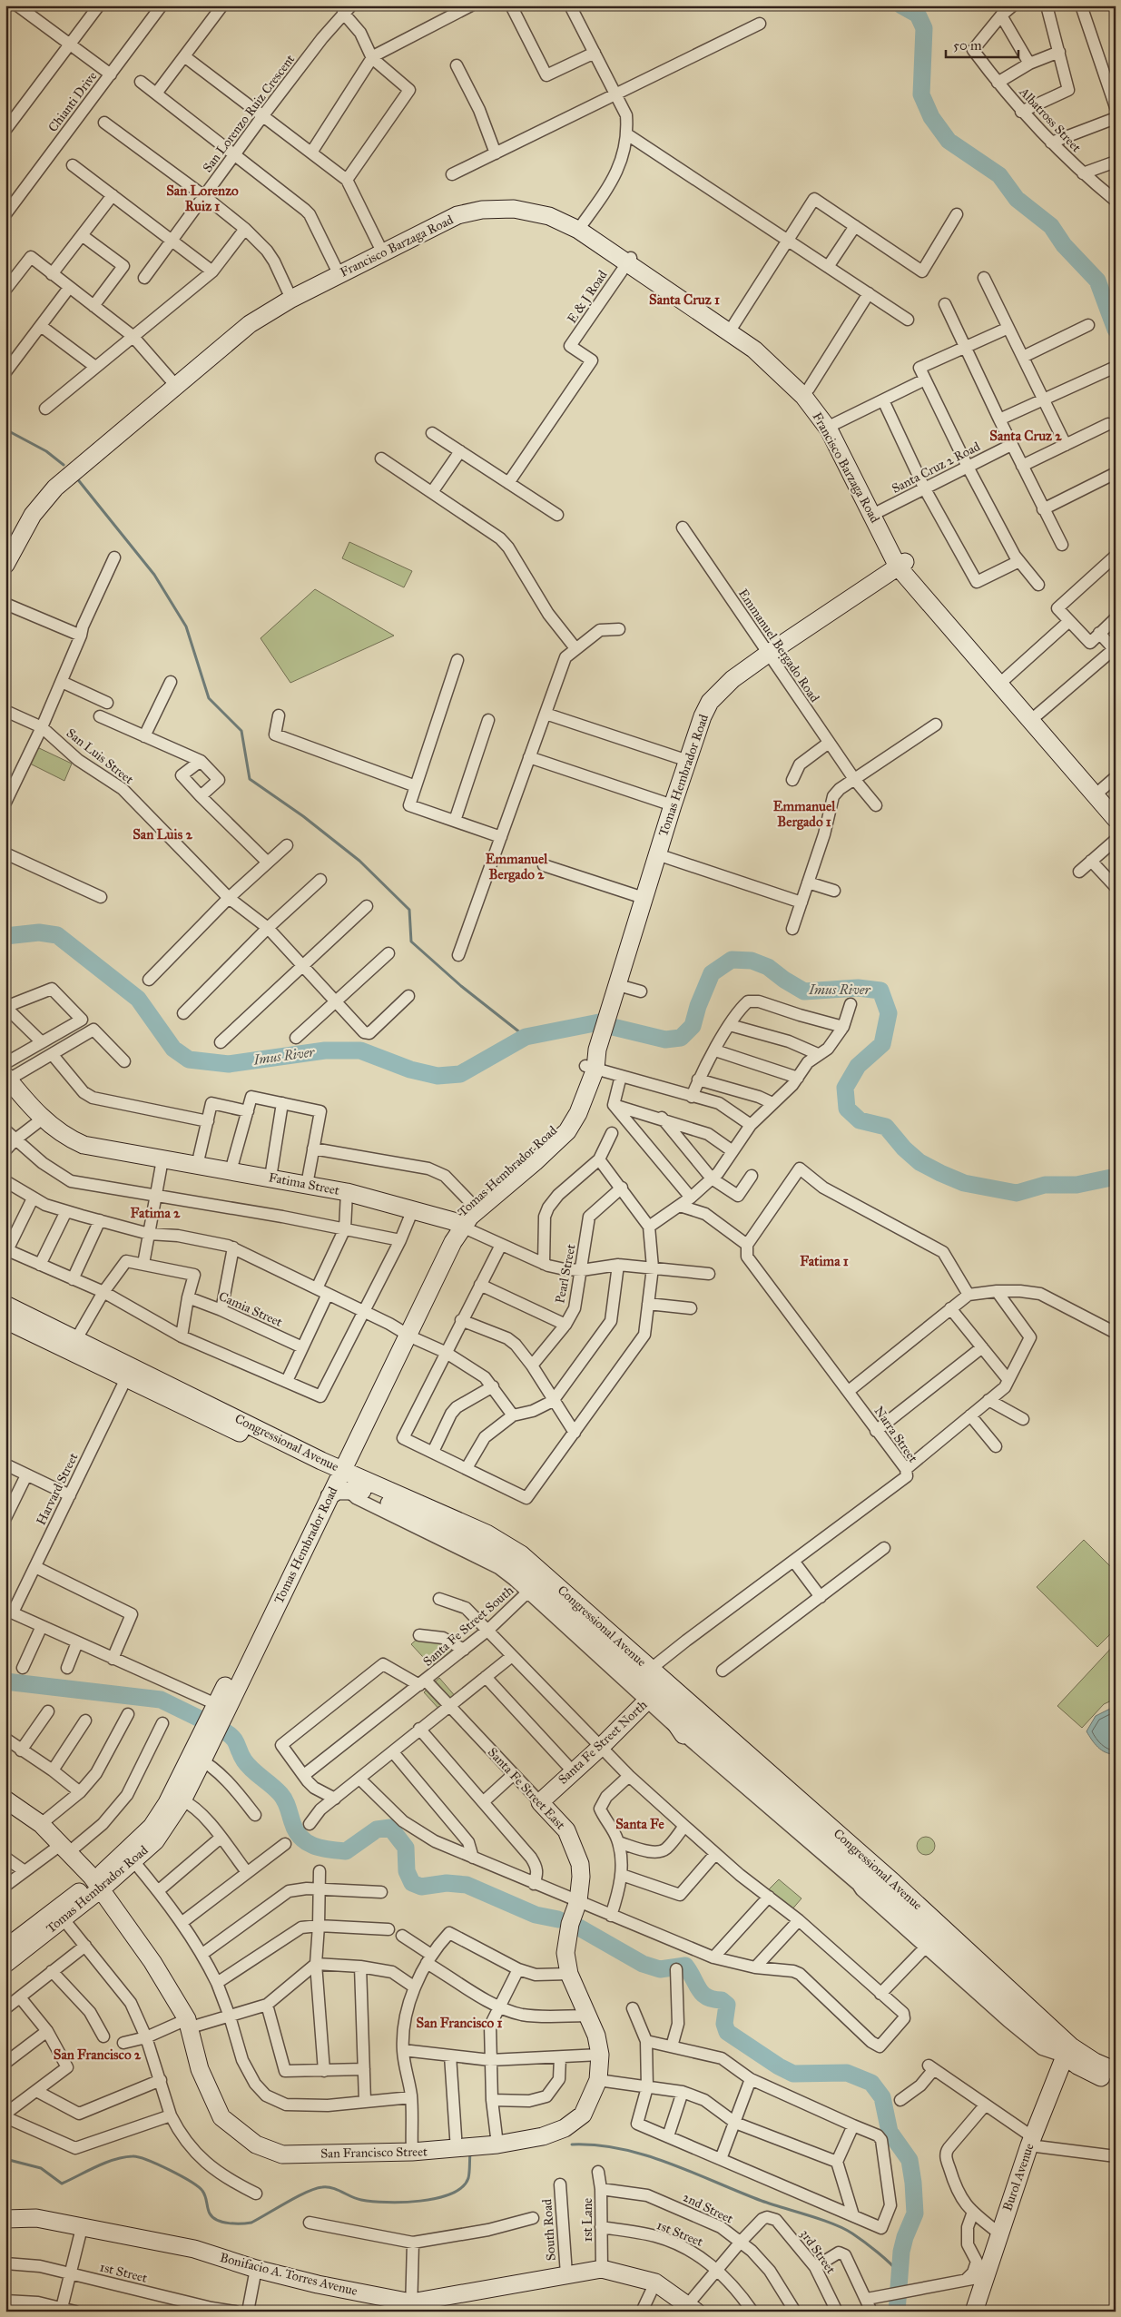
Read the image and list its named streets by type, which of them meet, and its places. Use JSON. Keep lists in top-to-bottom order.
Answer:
{
  "streets": {
    "street": [
      "Chianti Drive",
      "San Lorenzo Ruiz Crescent",
      "Albatross Street",
      "Francisco Barzaga Road",
      "E & J Road",
      "Santa Cruz 2 Road",
      "Emmanuel Bergado Road",
      "San Luis Street",
      "Tomas Hembrador Road",
      "Fatima Street",
      "Pearl Street",
      "Camia Street",
      "Narra Street",
      "Congressional Avenue",
      "Harvard Street",
      "Santa Fe Street South",
      "Santa Fe Street North",
      "Santa Fe Street East",
      "San Francisco Street",
      "Burol Avenue",
      "2nd Street",
      "1st Lane",
      "South Road",
      "1st Street",
      "3rd Street",
      "Bonifacio A. Torres Avenue"
    ]
  },
  "crossings": [
    ["Francisco Barzaga Road", "E & J Road"],
    ["Francisco Barzaga Road", "Santa Cruz 2 Road"],
    ["Francisco Barzaga Road", "Tomas Hembrador Road"],
    ["Emmanuel Bergado Road", "Tomas Hembrador Road"],
    ["Tomas Hembrador Road", "Fatima Street"],
    ["Tomas Hembrador Road", "Congressional Avenue"],
    ["Tomas Hembrador Road", "San Francisco Street"],
    ["Fatima Street", "Pearl Street"],
    ["Narra Street", "Congressional Avenue"],
    ["Congressional Avenue", "Harvard Street"],
    ["Congressional Avenue", "Santa Fe Street South"],
    ["Congressional Avenue", "Santa Fe Street North"],
    ["Congressional Avenue", "Burol Avenue"],
    ["Santa Fe Street South", "Santa Fe Street East"],
    ["Santa Fe Street North", "Santa Fe Street East"],
    ["Santa Fe Street East", "San Francisco Street"],
    ["2nd Street", "1st Lane"],
    ["2nd Street", "3rd Street"],
    ["1st Lane", "1st Street"],
    ["1st Lane", "Bonifacio A. Torres Avenue"],
    ["South Road", "Bonifacio A. Torres Avenue"]
  ],
  "districts": [
    "San Lorenzo Ruiz 1",
    "Santa Cruz 1",
    "Santa Cruz 2",
    "Emmanuel Bergado 1",
    "San Luis 2",
    "Emmanuel Bergado 2",
    "Fatima 2",
    "Fatima 1",
    "Santa Fe",
    "San Francisco 1",
    "San Francisco 2"
  ],
  "water": ["Imus River"],
  "scale_bar": "50 m"
}
